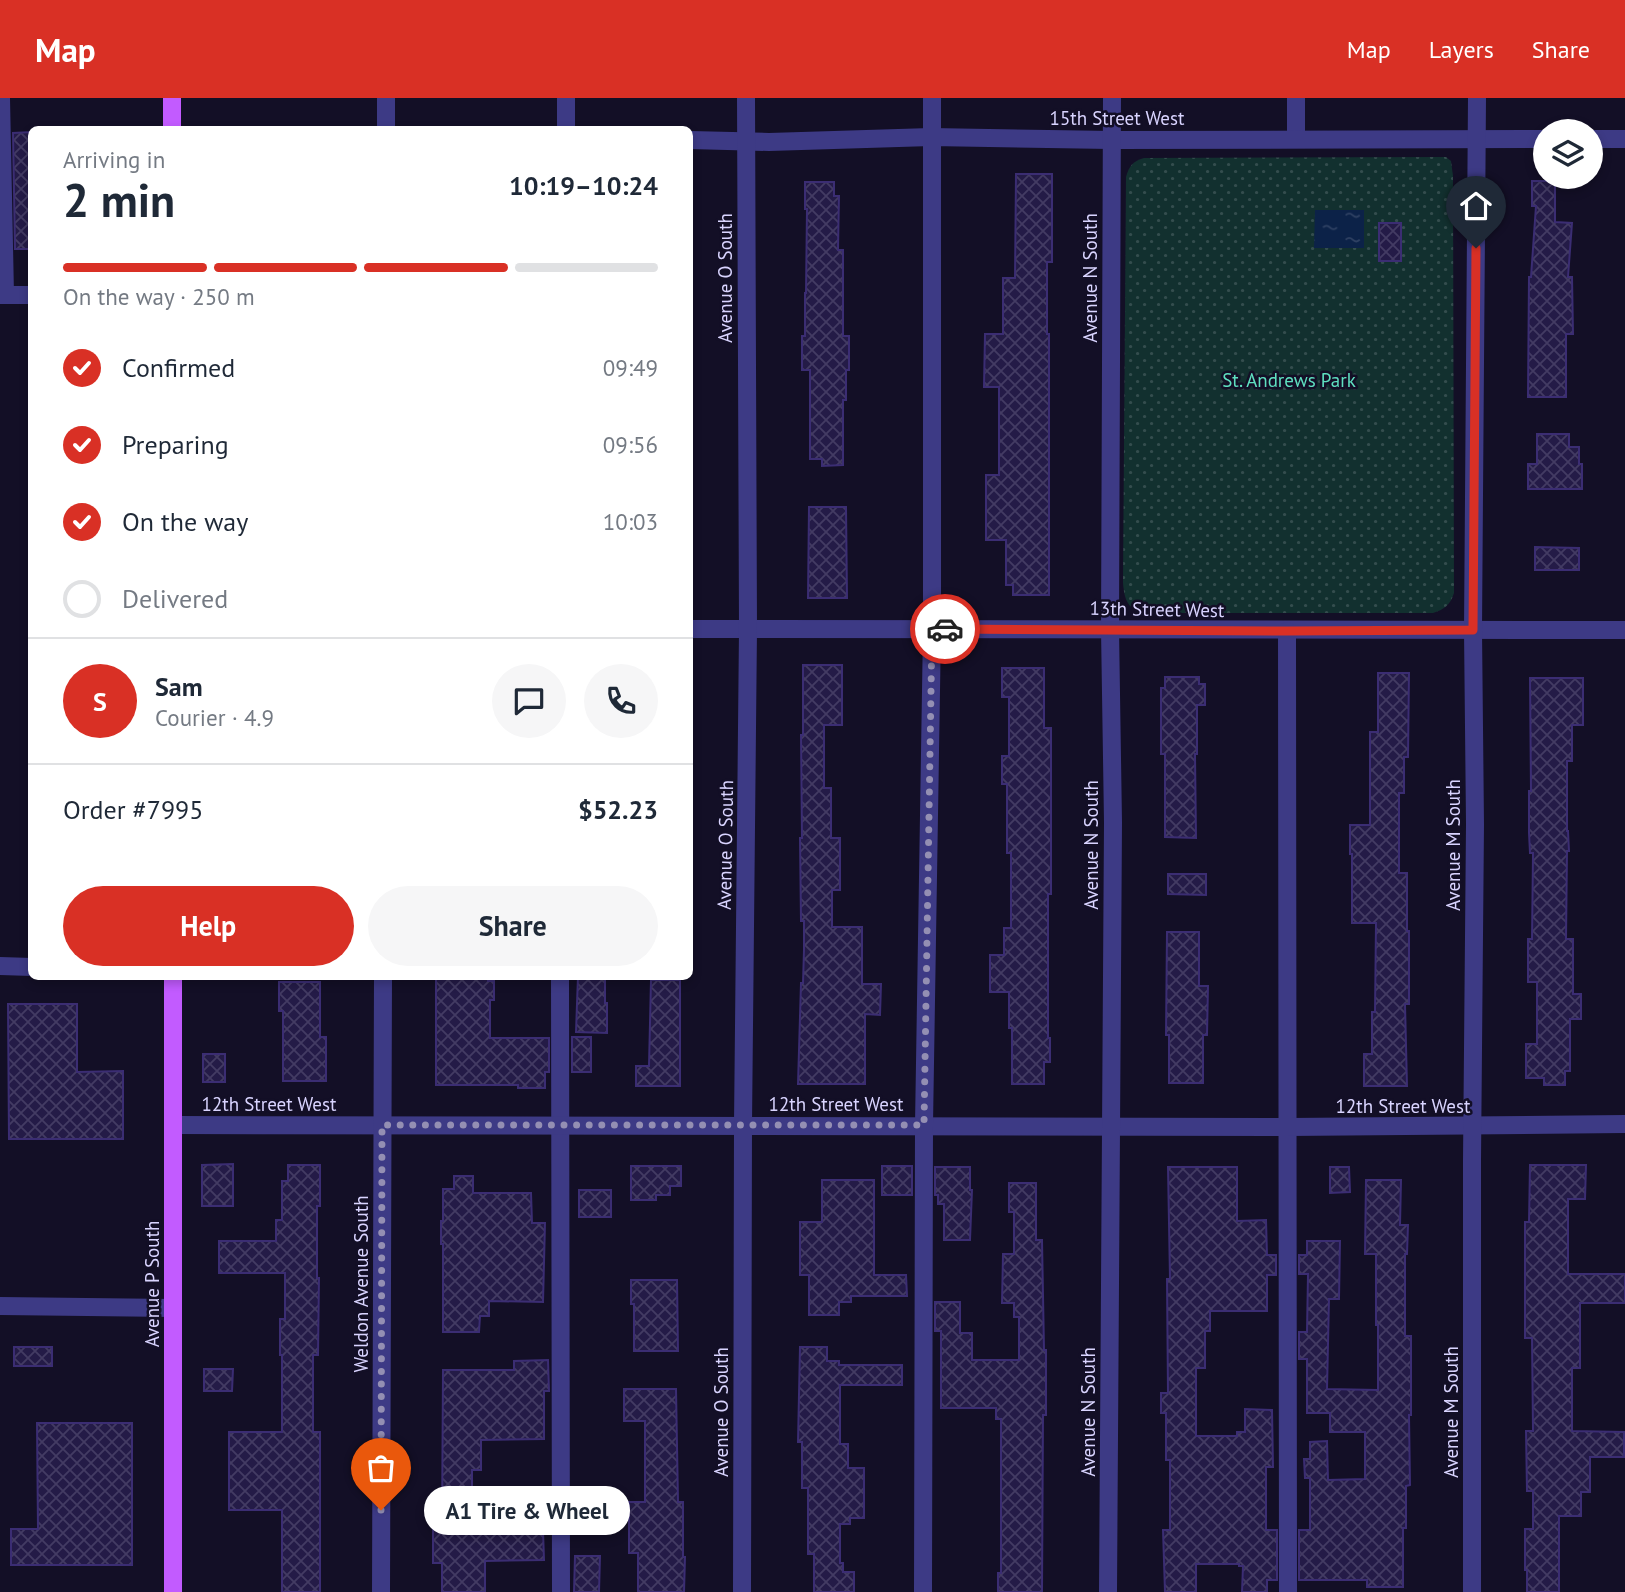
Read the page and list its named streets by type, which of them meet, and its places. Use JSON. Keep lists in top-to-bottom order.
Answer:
{
  "streets": {
    "main road": ["Avenue P South"],
    "street": [
      "15th Street West",
      "Avenue O South",
      "Avenue N South",
      "13th Street West",
      "Avenue M South",
      "12th Street West",
      "Weldon Avenue South"
    ]
  },
  "crossings": [
    ["15th Street West", "Avenue O South"],
    ["15th Street West", "Avenue N South"],
    ["15th Street West", "Avenue M South"],
    ["Avenue O South", "13th Street West"],
    ["Avenue O South", "12th Street West"],
    ["Avenue N South", "13th Street West"],
    ["Avenue N South", "12th Street West"],
    ["13th Street West", "Avenue M South"],
    ["Avenue M South", "12th Street West"],
    ["12th Street West", "Avenue P South"],
    ["12th Street West", "Weldon Avenue South"]
  ],
  "parks": ["St. Andrews Park"],
  "places": ["A1 Tire & Wheel"],
  "page": {
    "header": "Map",
    "nav": ["Map", "Layers", "Share"],
    "heading": ["2 min", "Arriving in", "10:19–10:24"],
    "panel": [
      "Sam",
      "Courier · 4.9",
      "Order #7995",
      "$52.23"
    ],
    "bar": "On the way · 250 m",
    "list": [
      ["Confirmed", "09:49"],
      ["Preparing", "09:56"],
      ["On the way", "10:03"],
      "Delivered"
    ],
    "round": "S",
    "buttons": ["Help", "Share"],
    "bubble": "A1 Tire & Wheel"
  }
}
